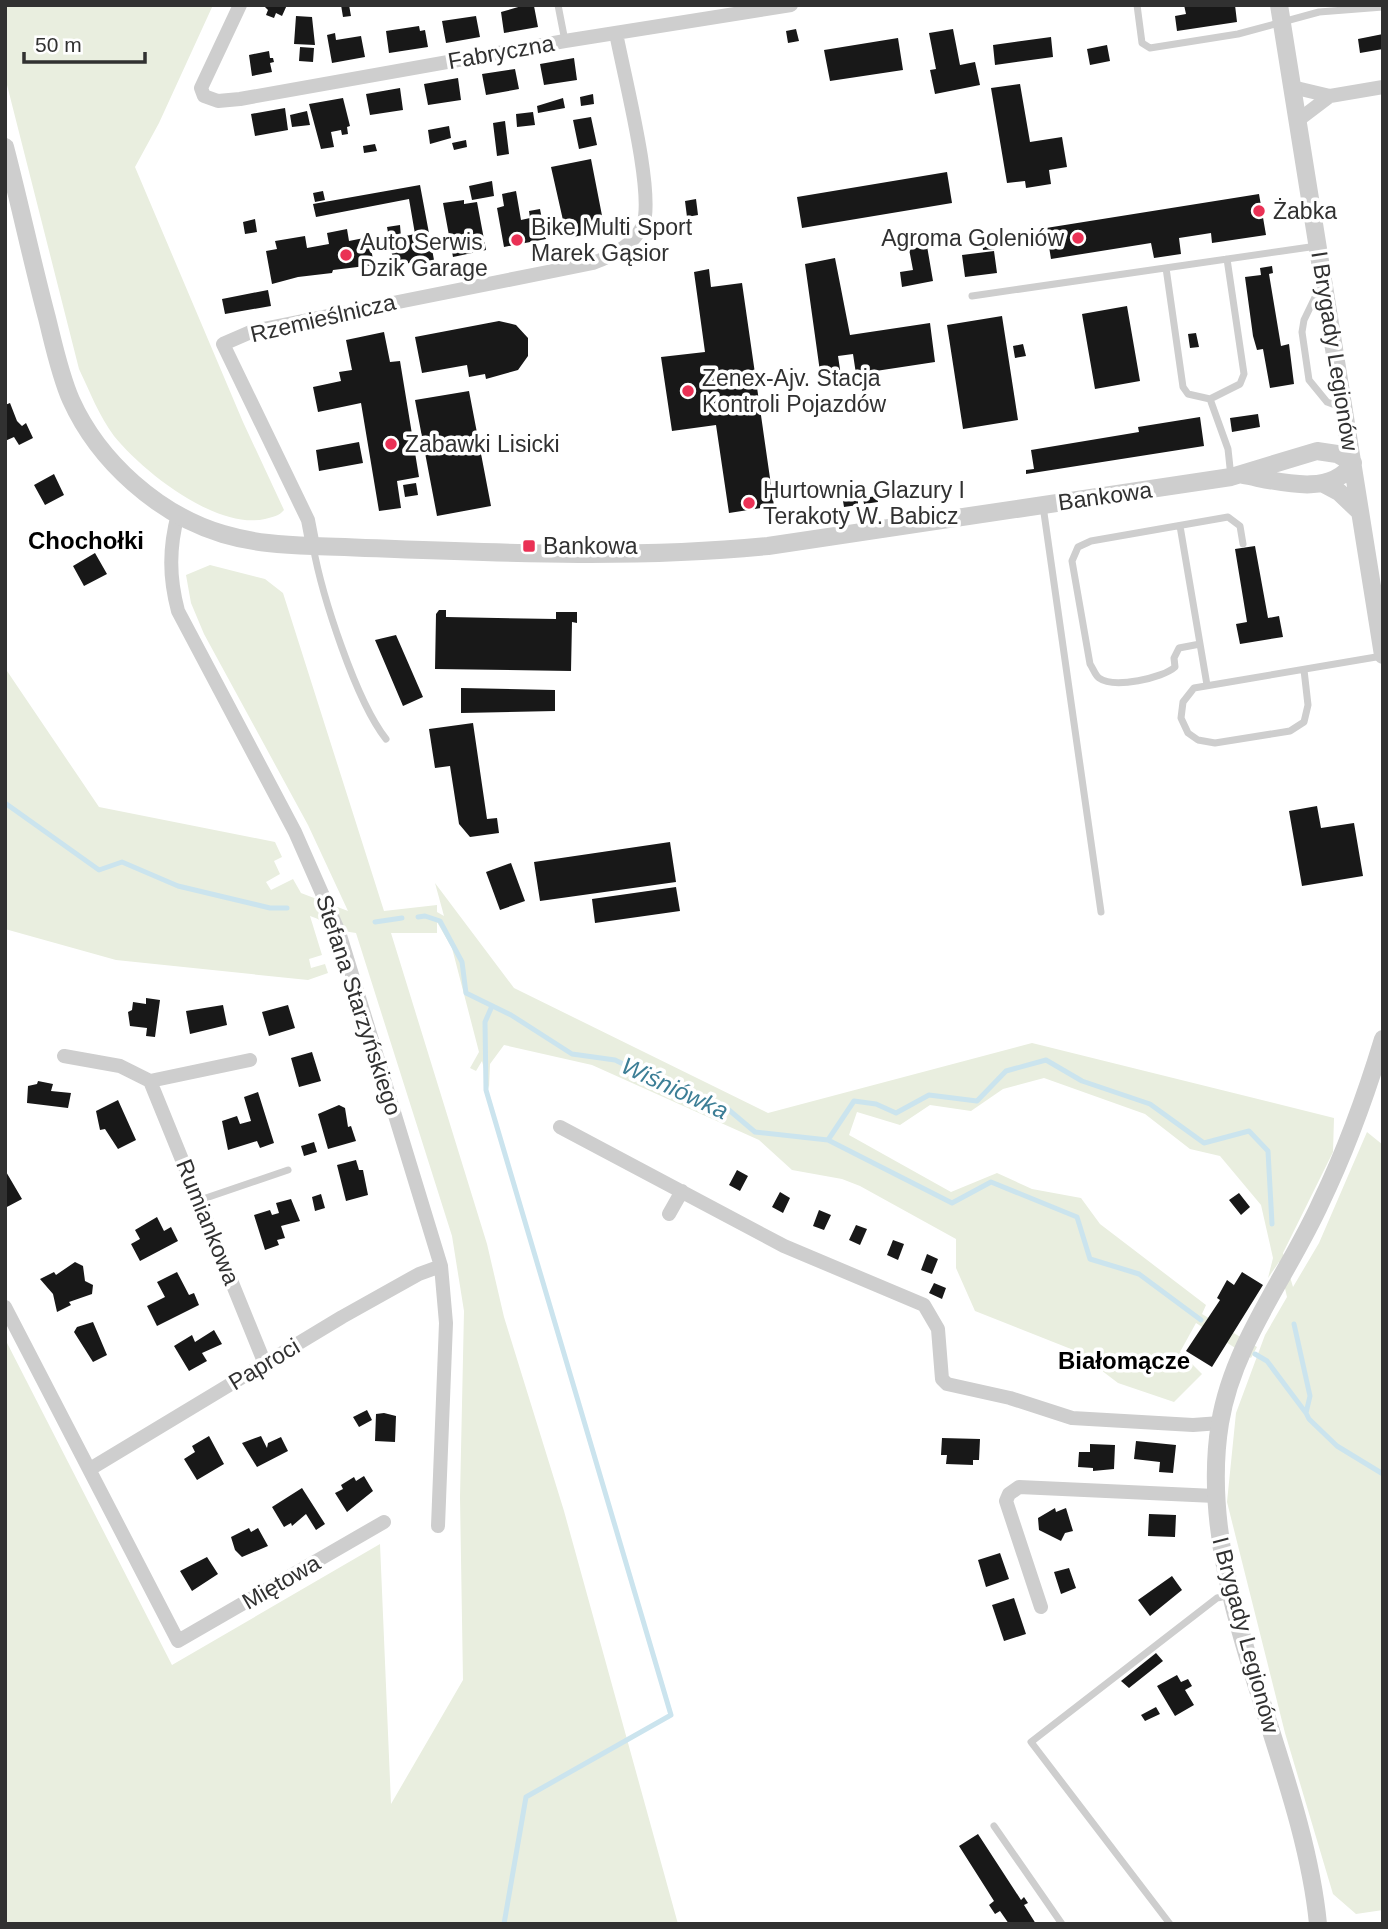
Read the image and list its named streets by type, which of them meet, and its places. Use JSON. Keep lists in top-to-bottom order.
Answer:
{
  "streets": {
    "street": [
      "Fabryczna",
      "Rzemieślnicza",
      "I Brygady Legionów",
      "Bankowa",
      "Stefana Starzyńskiego",
      "Rumiankowa",
      "Paproci",
      "Miętowa"
    ]
  },
  "crossings": [
    ["Fabryczna", "Rzemieślnicza"],
    ["Rzemieślnicza", "Bankowa"],
    ["I Brygady Legionów", "Bankowa"],
    ["Bankowa", "Stefana Starzyńskiego"],
    ["Stefana Starzyńskiego", "Paproci"],
    ["Rumiankowa", "Paproci"],
    ["Paproci", "Miętowa"]
  ],
  "districts": ["Chochołki", "Białomącze"],
  "water": ["Wiśniówka"],
  "places": {
    "other": [
      "Żabka",
      "Agroma Goleniów",
      "Bike Multi Sport Marek Gąsior",
      "Auto Serwis Dzik Garage",
      "Zenex-Ajv. Stacja Kontroli Pojazdów",
      "Zabawki Lisicki",
      "Hurtownia Glazury I Terakoty W. Babicz"
    ],
    "transit": ["Bankowa"]
  },
  "scale_bar": "50 m"
}
